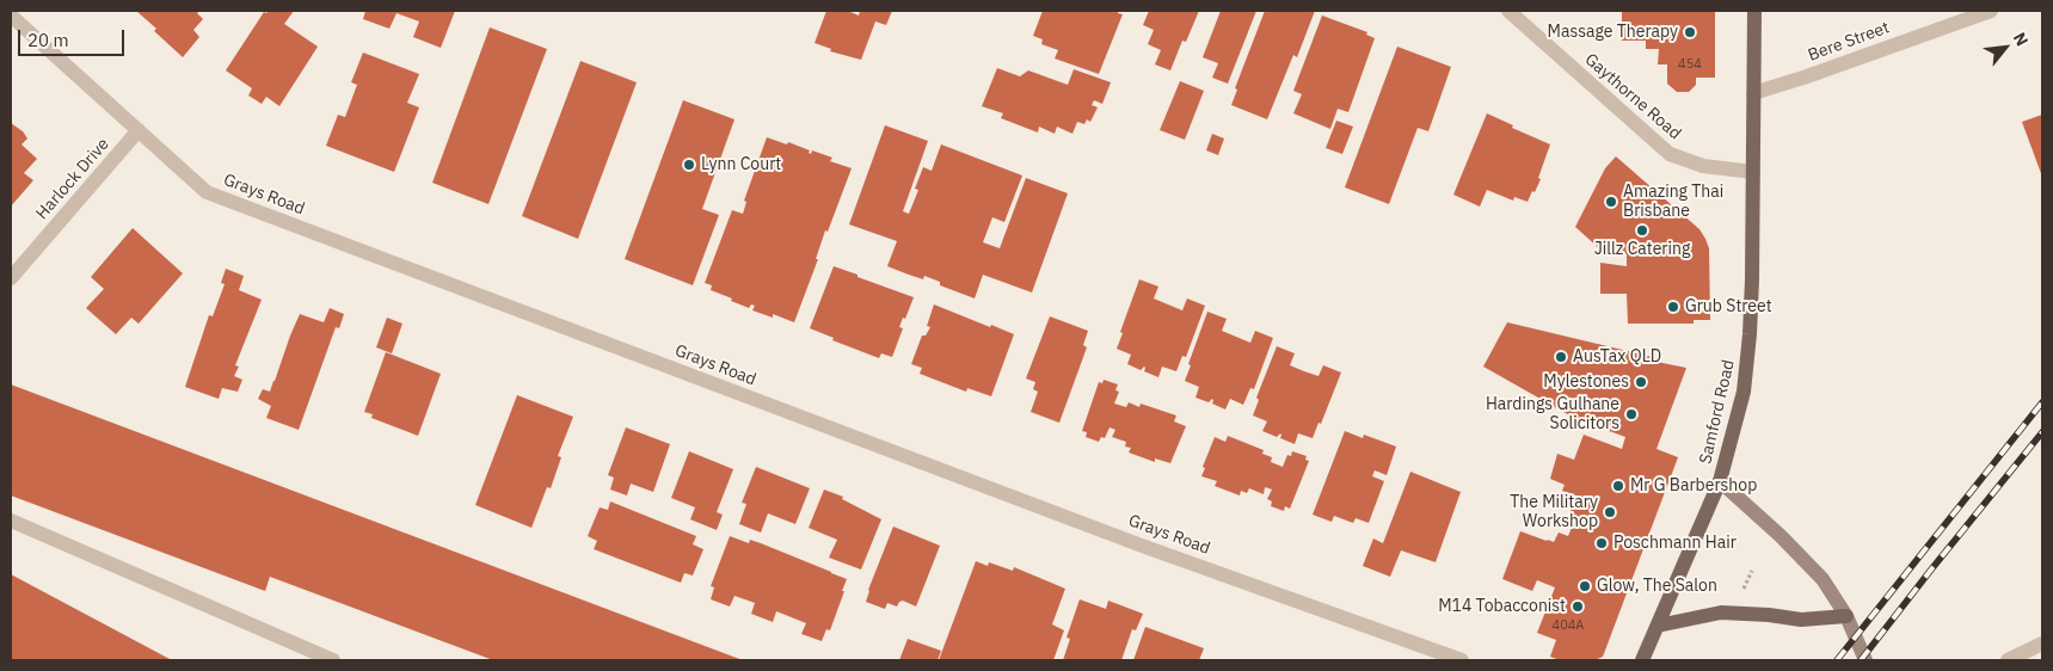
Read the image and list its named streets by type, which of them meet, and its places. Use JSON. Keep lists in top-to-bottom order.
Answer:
{
  "streets": {
    "main road": ["Samford Road"],
    "street": [
      "Bere Street",
      "Gaythorne Road",
      "Harlock Drive",
      "Grays Road"
    ]
  },
  "crossings": [
    ["Bere Street", "Samford Road"],
    ["Gaythorne Road", "Samford Road"],
    ["Harlock Drive", "Grays Road"]
  ],
  "places": [
    "Massage Therapy",
    "Lynn Court",
    "Amazing Thai Brisbane",
    "Jillz Catering",
    "Grub Street",
    "AusTax QLD",
    "Mylestones",
    "Hardings Gulhane Solicitors",
    "Mr G Barbershop",
    "The Military Workshop",
    "Poschmann Hair",
    "Glow, The Salon",
    "M14 Tobacconist"
  ],
  "house_numbers": ["454", "404A"],
  "scale_bar": "20 m",
  "north": "top right"
}
